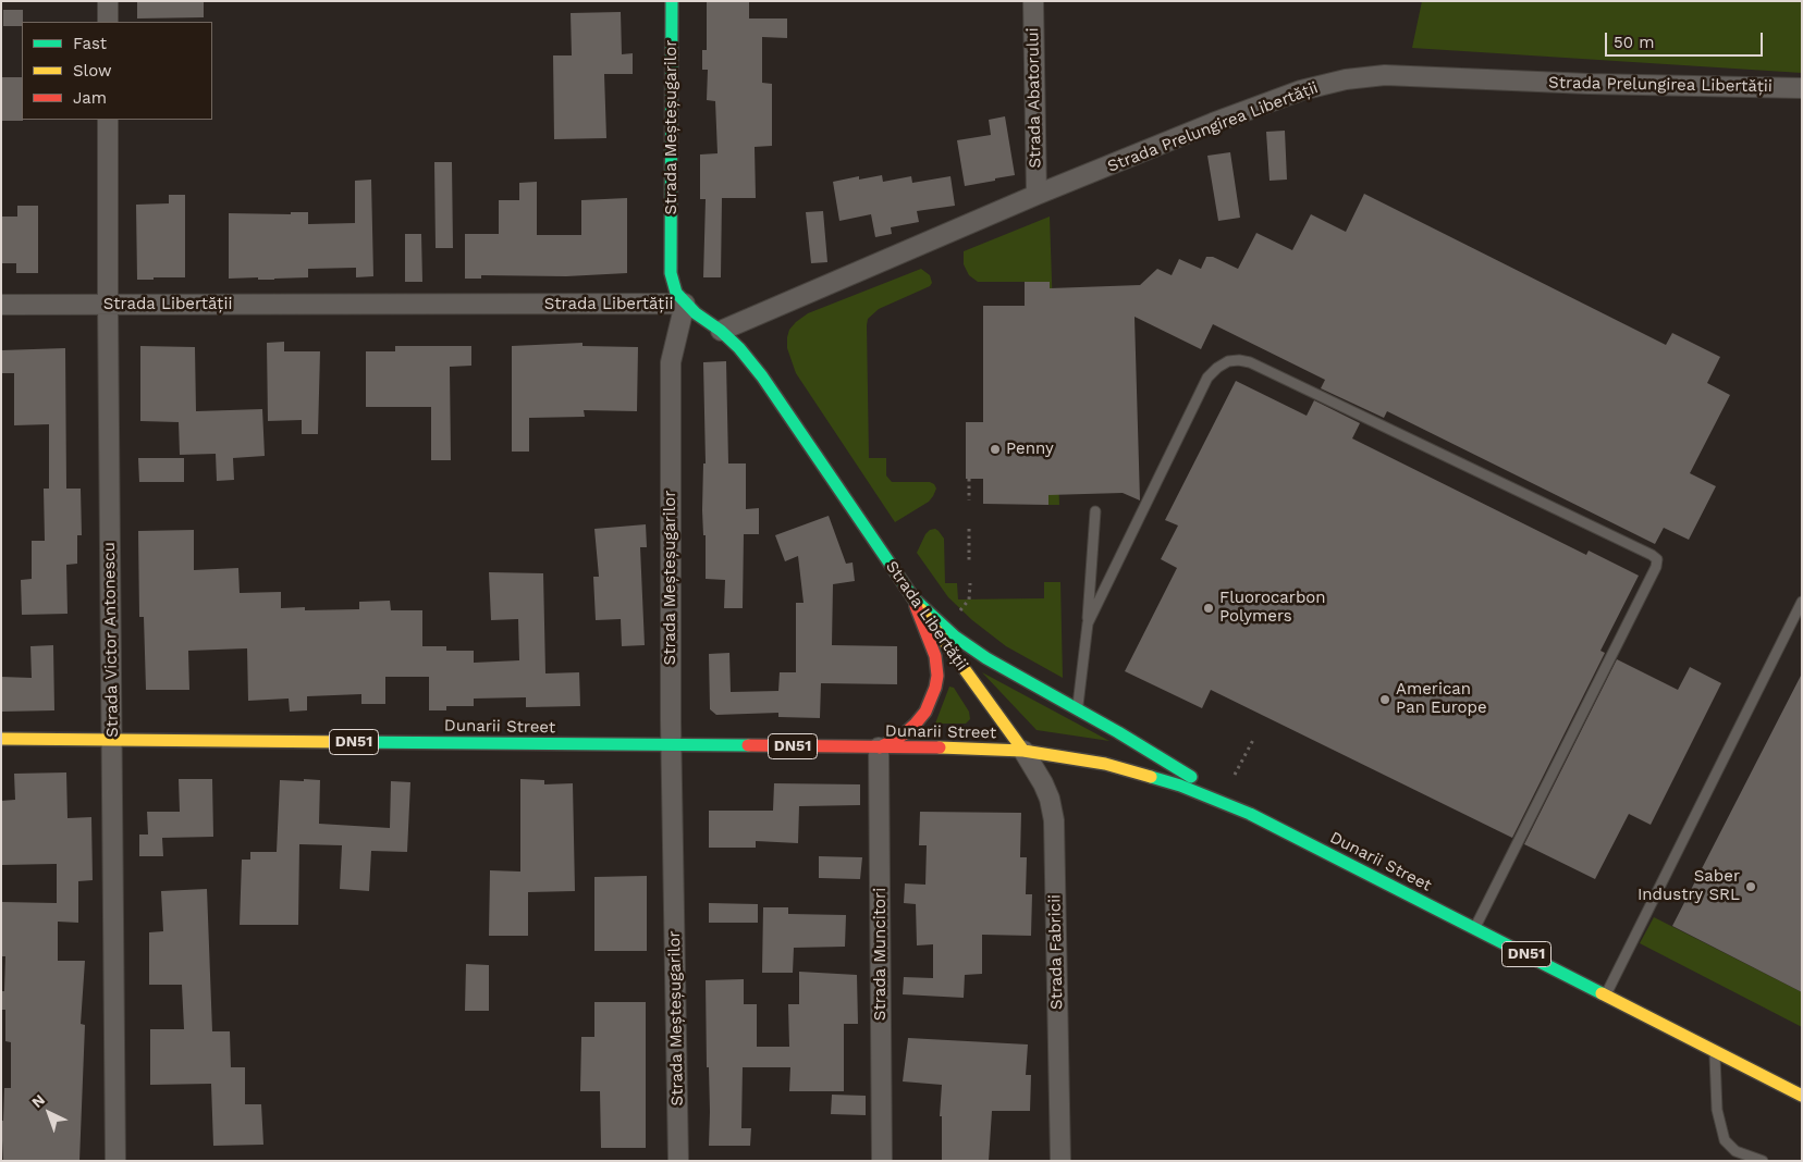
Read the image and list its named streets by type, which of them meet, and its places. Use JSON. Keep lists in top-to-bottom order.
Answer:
{
  "streets": {
    "main road": [
      "Strada Meșteșugarilor",
      "Strada Libertății",
      "Dunarii Street",
      "DN51"
    ],
    "street": [
      "Strada Prelungirea Libertății",
      "Strada Abatorului",
      "Strada Victor Antonescu",
      "Strada Fabricii",
      "Strada Muncitori"
    ]
  },
  "crossings": [
    ["Strada Prelungirea Libertății", "Strada Abatorului"],
    ["Strada Prelungirea Libertății", "Strada Libertății"],
    ["Strada Meșteșugarilor", "Strada Libertății"],
    ["Strada Meșteșugarilor", "Dunarii Street"],
    ["Strada Libertății", "Strada Victor Antonescu"],
    ["Strada Libertății", "Dunarii Street"],
    ["Strada Libertății", "Strada Fabricii"],
    ["Strada Victor Antonescu", "Dunarii Street"],
    ["Dunarii Street", "Strada Fabricii"],
    ["Dunarii Street", "Strada Muncitori"]
  ],
  "places": [
    "Penny",
    "Fluorocarbon Polymers",
    "American Pan Europe",
    "Saber Industry SRL"
  ],
  "legend": ["Fast", "Slow", "Jam"],
  "scale_bar": "50 m",
  "north": "top left"
}
